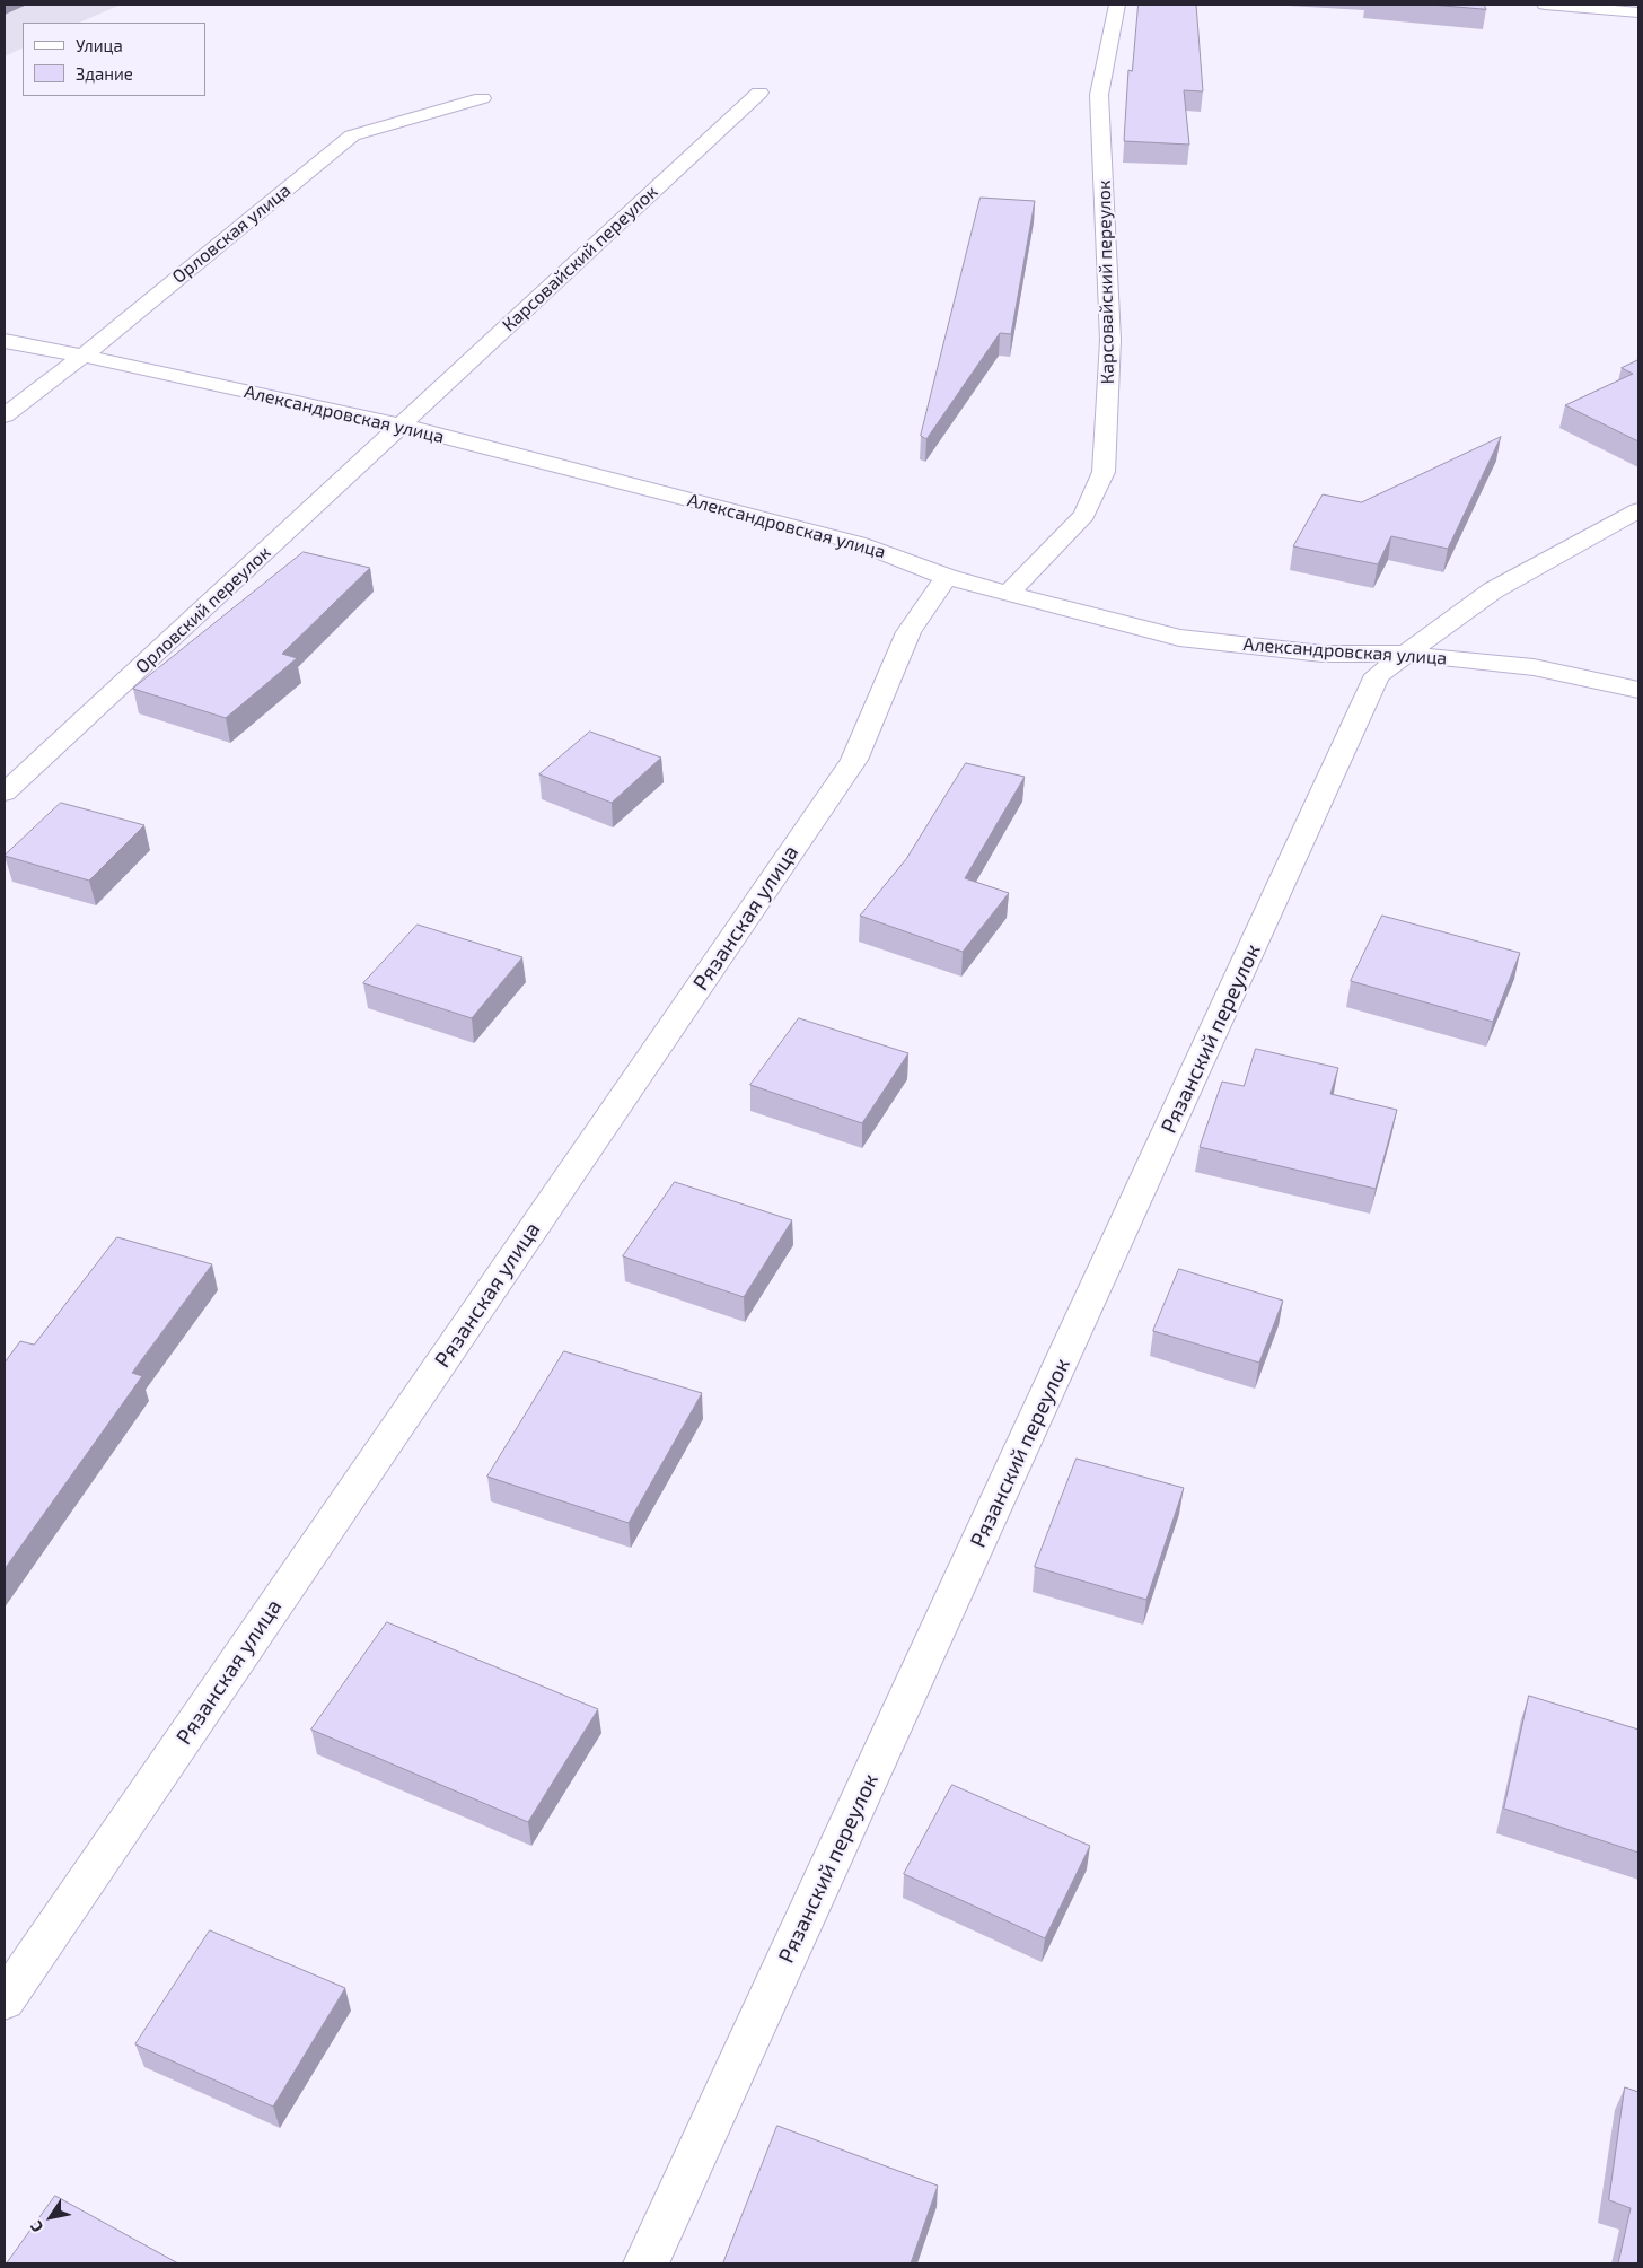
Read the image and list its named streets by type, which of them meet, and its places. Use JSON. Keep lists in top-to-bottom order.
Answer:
{
  "streets": {
    "street": [
      "Орловская улица",
      "Карсовайский переулок",
      "Александровская улица",
      "Орловский переулок",
      "Рязанская улица",
      "Рязанский переулок"
    ]
  },
  "crossings": [
    ["Орловская улица", "Александровская улица"],
    ["Карсовайский переулок", "Александровская улица"],
    ["Карсовайский переулок", "Орловский переулок"],
    ["Александровская улица", "Орловский переулок"],
    ["Александровская улица", "Рязанская улица"],
    ["Александровская улица", "Рязанский переулок"]
  ],
  "legend": ["Улица", "Здание"],
  "north": "bottom left"
}
